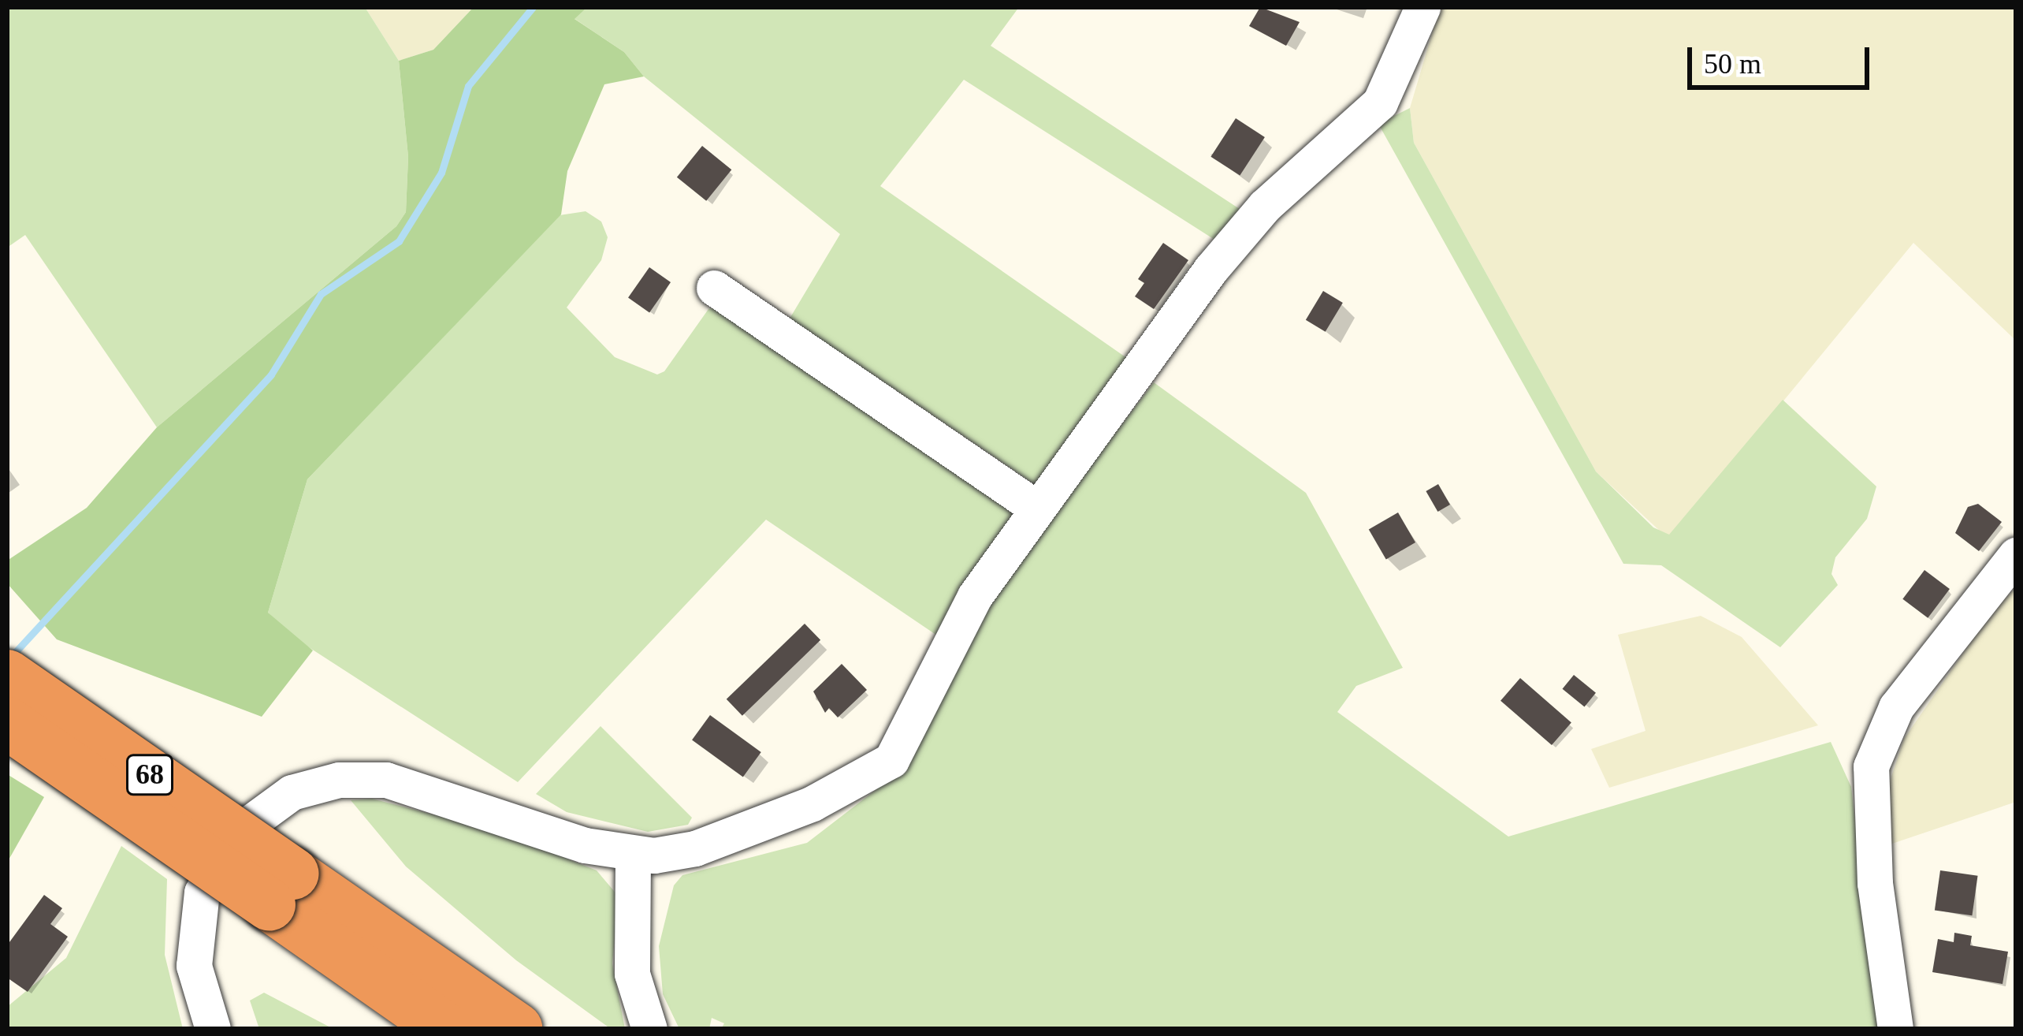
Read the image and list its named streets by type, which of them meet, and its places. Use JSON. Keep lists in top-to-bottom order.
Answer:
{
  "streets": {
    "highway": ["68"]
  },
  "scale_bar": "50 m"
}
